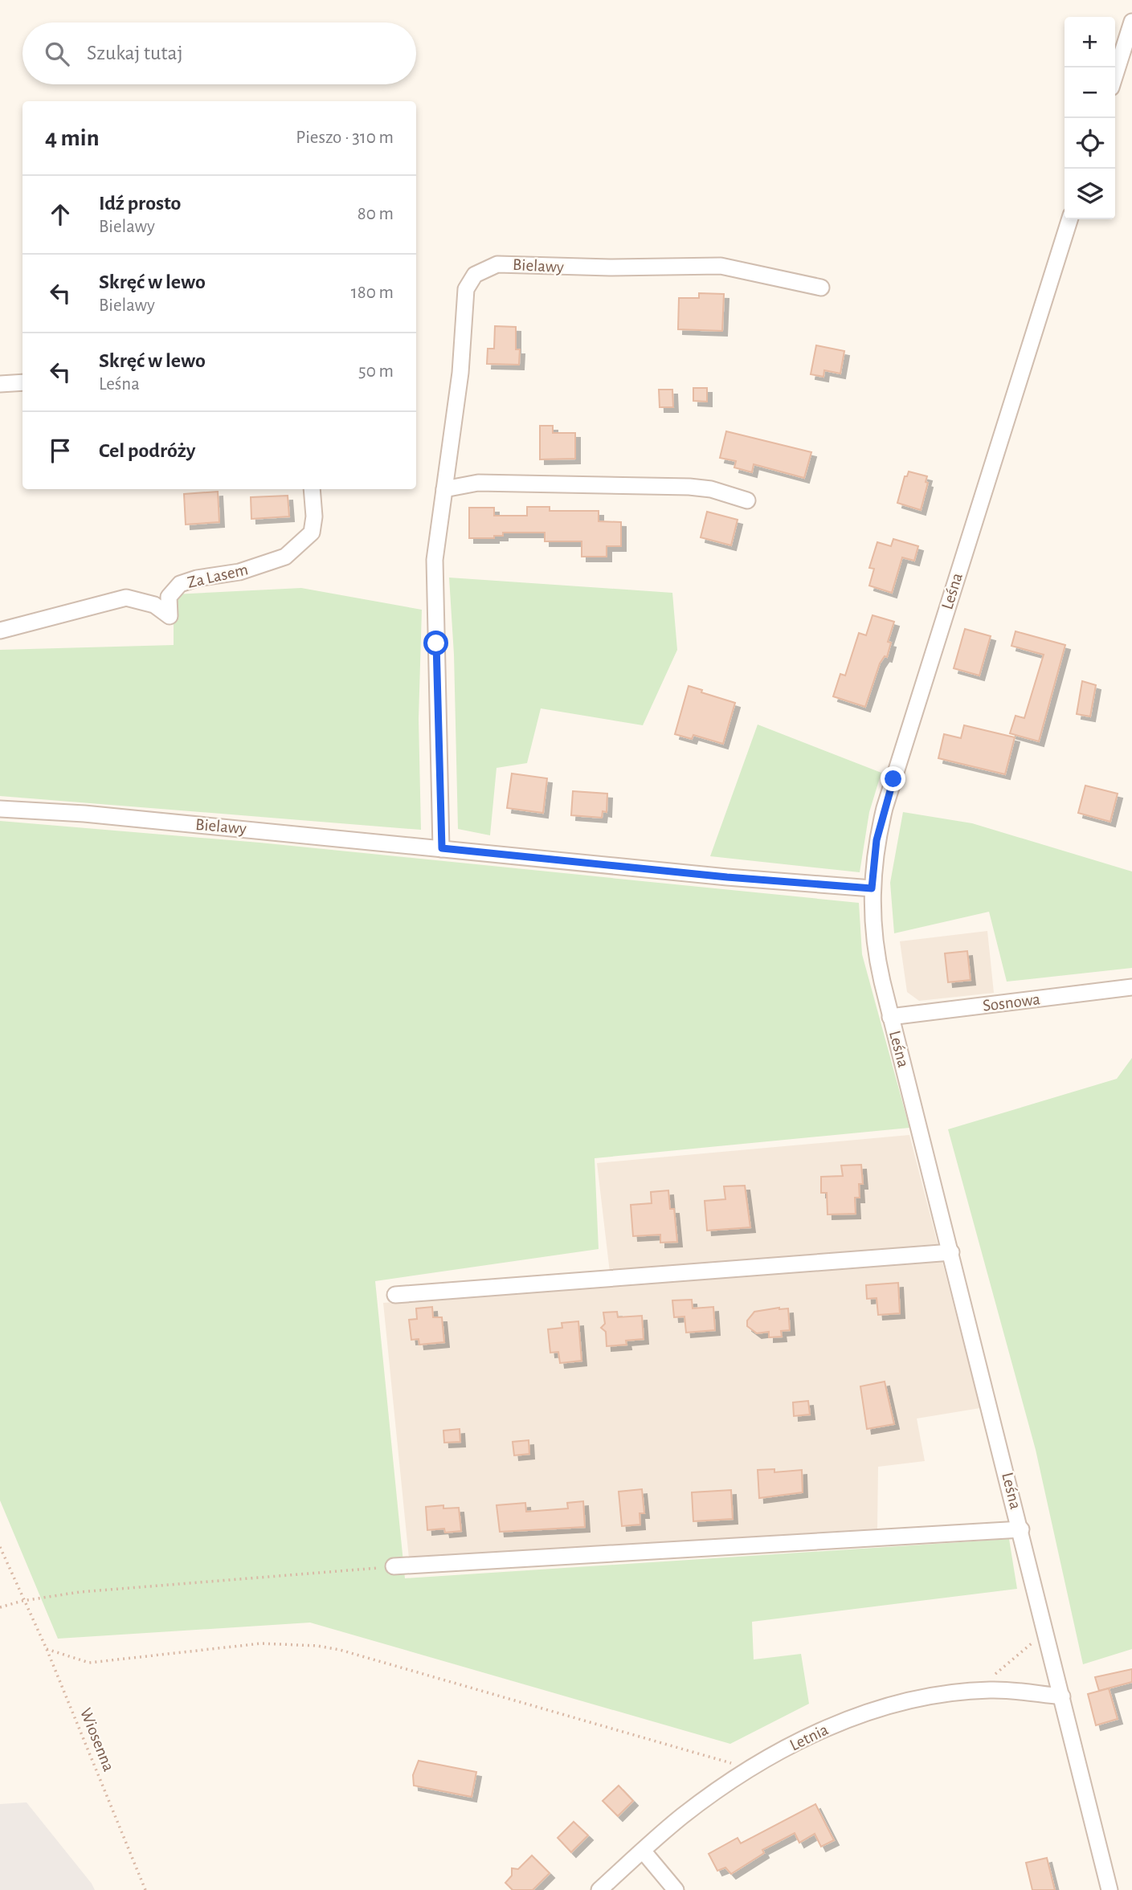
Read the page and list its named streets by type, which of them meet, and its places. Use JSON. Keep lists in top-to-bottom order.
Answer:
{
  "streets": {
    "street": [
      "Bielawy",
      "Za Lasem",
      "Leśna",
      "Sosnowa",
      "Letnia"
    ],
    "path": ["Wiosenna"]
  },
  "crossings": [
    ["Bielawy", "Leśna"],
    ["Leśna", "Sosnowa"],
    ["Leśna", "Letnia"]
  ],
  "page": {
    "map_buttons": ["+", "−"],
    "search": "Szukaj tutaj",
    "heading": ["4 min", "Pieszo · 310 m"],
    "list": [
      ["Idź prosto", "Bielawy", "80 m"],
      ["Skręć w lewo", "Bielawy", "180 m"],
      ["Skręć w lewo", "Leśna", "50 m"],
      "Cel podróży"
    ]
  }
}
